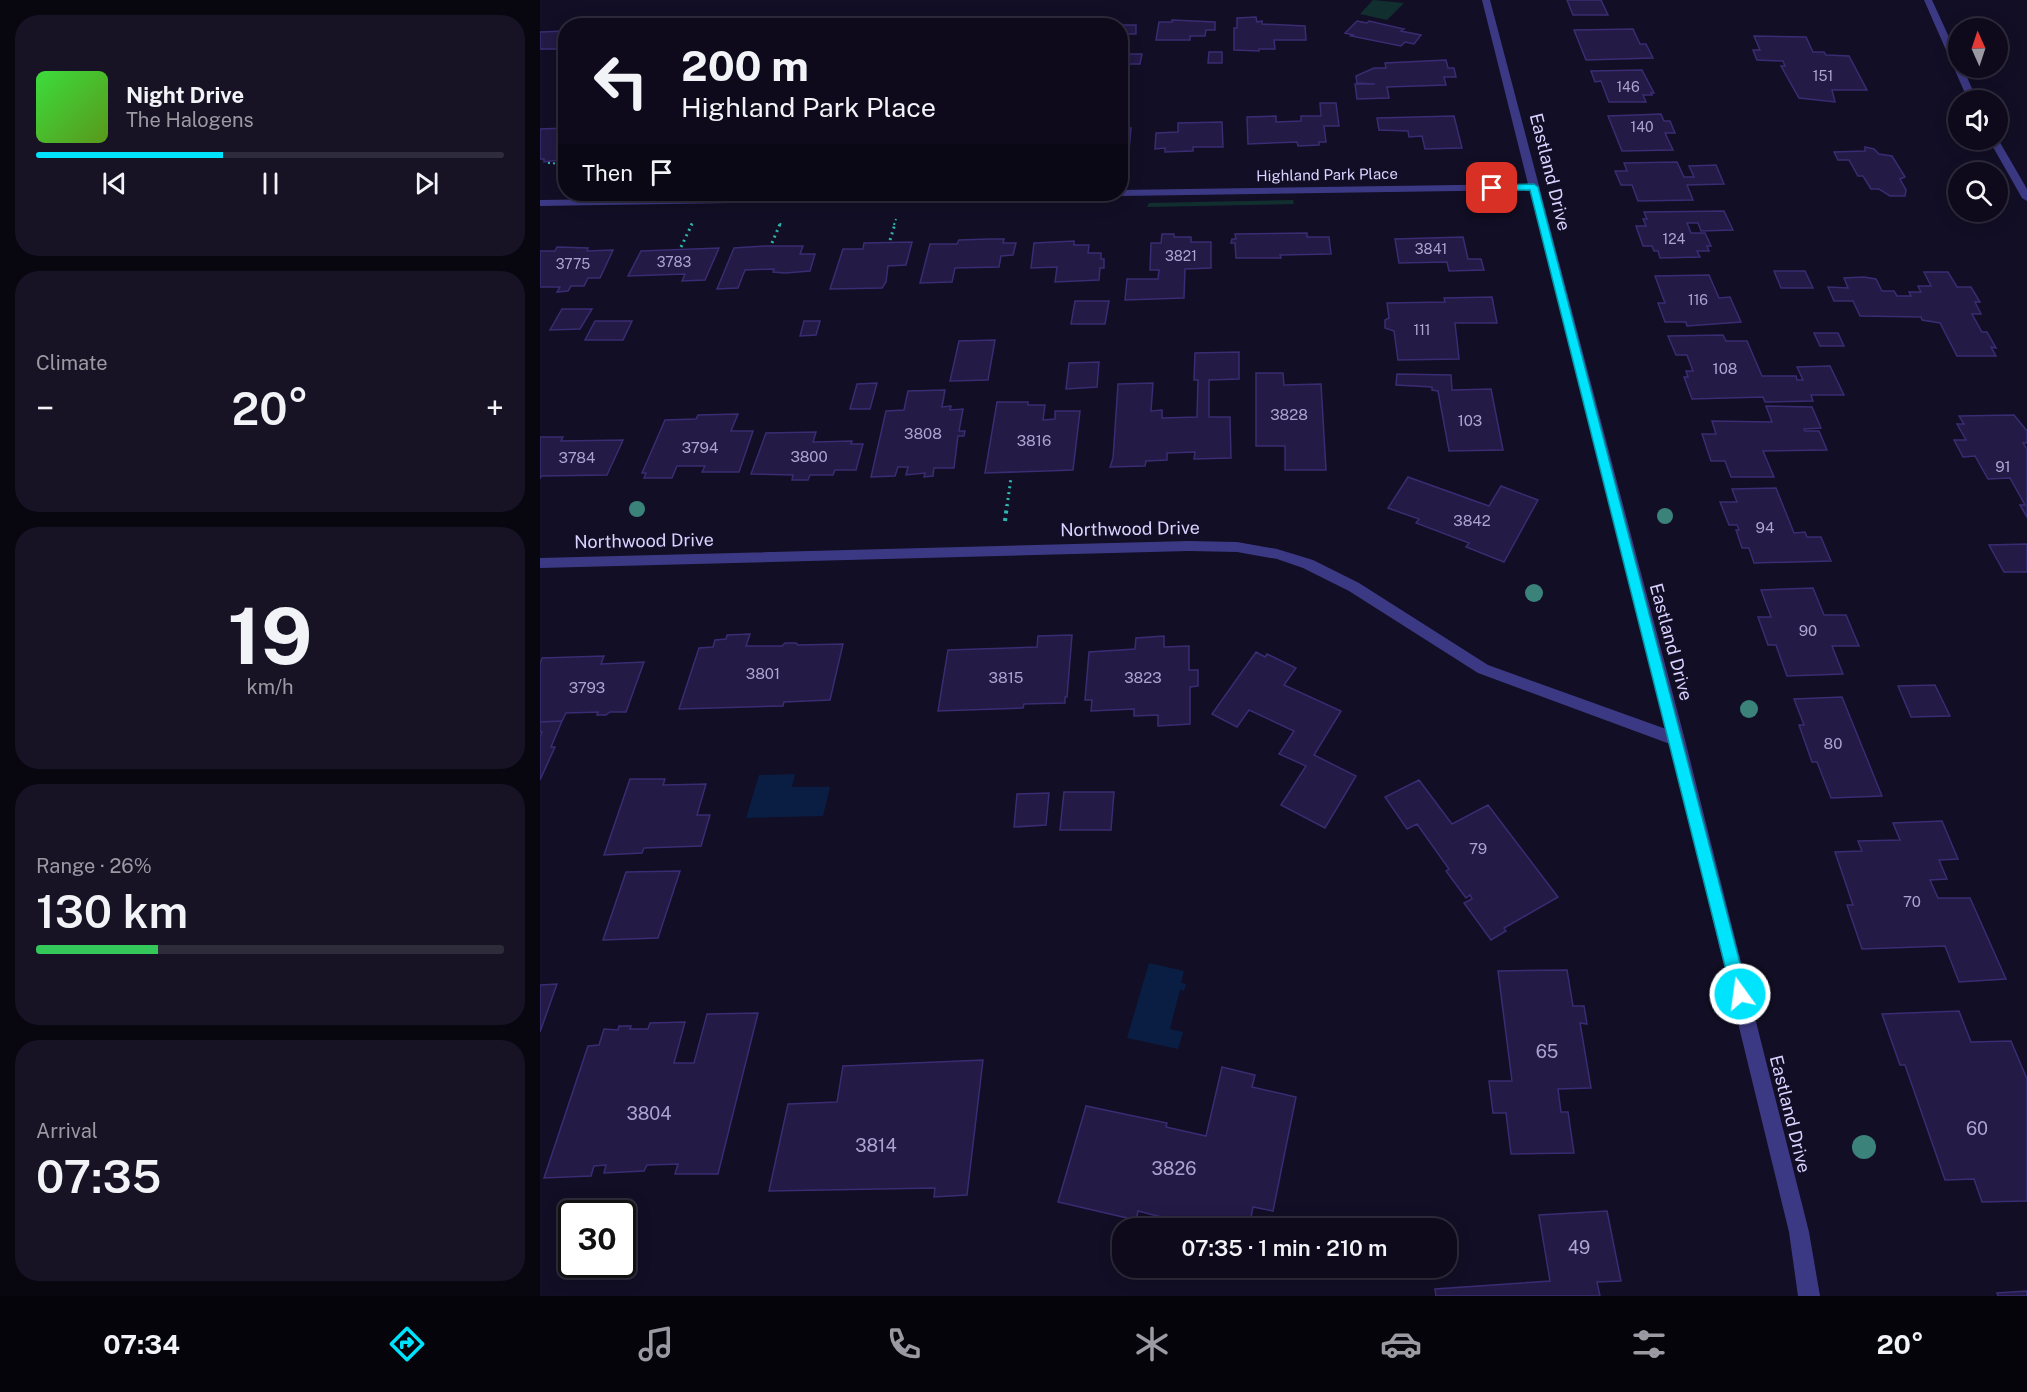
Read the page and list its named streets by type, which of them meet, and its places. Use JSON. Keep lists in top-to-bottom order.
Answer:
{
  "streets": {
    "street": ["Eastland Drive", "Highland Park Place", "Northwood Drive"]
  },
  "crossings": [
    ["Eastland Drive", "Highland Park Place"],
    ["Eastland Drive", "Northwood Drive"]
  ],
  "house_numbers": [
    "151",
    "146",
    "140",
    "124",
    "3841",
    "3821",
    "3783",
    "3775",
    "116",
    "111",
    "108",
    "3828",
    "103",
    "3808",
    "3816",
    "3794",
    "3800",
    "3784",
    "91",
    "3842",
    "94",
    "90",
    "3801",
    "3815",
    "3823",
    "3793",
    "80",
    "79",
    "70",
    "65",
    "3804",
    "60",
    "3814",
    "3826",
    "49"
  ],
  "north": "top",
  "page": {
    "turn": ["200 m", "Highland Park Place"],
    "song": ["Night Drive", "The Halogens"],
    "then": "Then",
    "tile": [
      "Climate",
      ["19", "km/h"],
      ["Range · 26%", "130 km"],
      ["Arrival", "07:35"]
    ],
    "heat": ["−", "20°", "+"],
    "limit": "30",
    "trip": "07:35 · 1 min · 210 m",
    "tabs": ["07:34", "20°"]
  }
}
